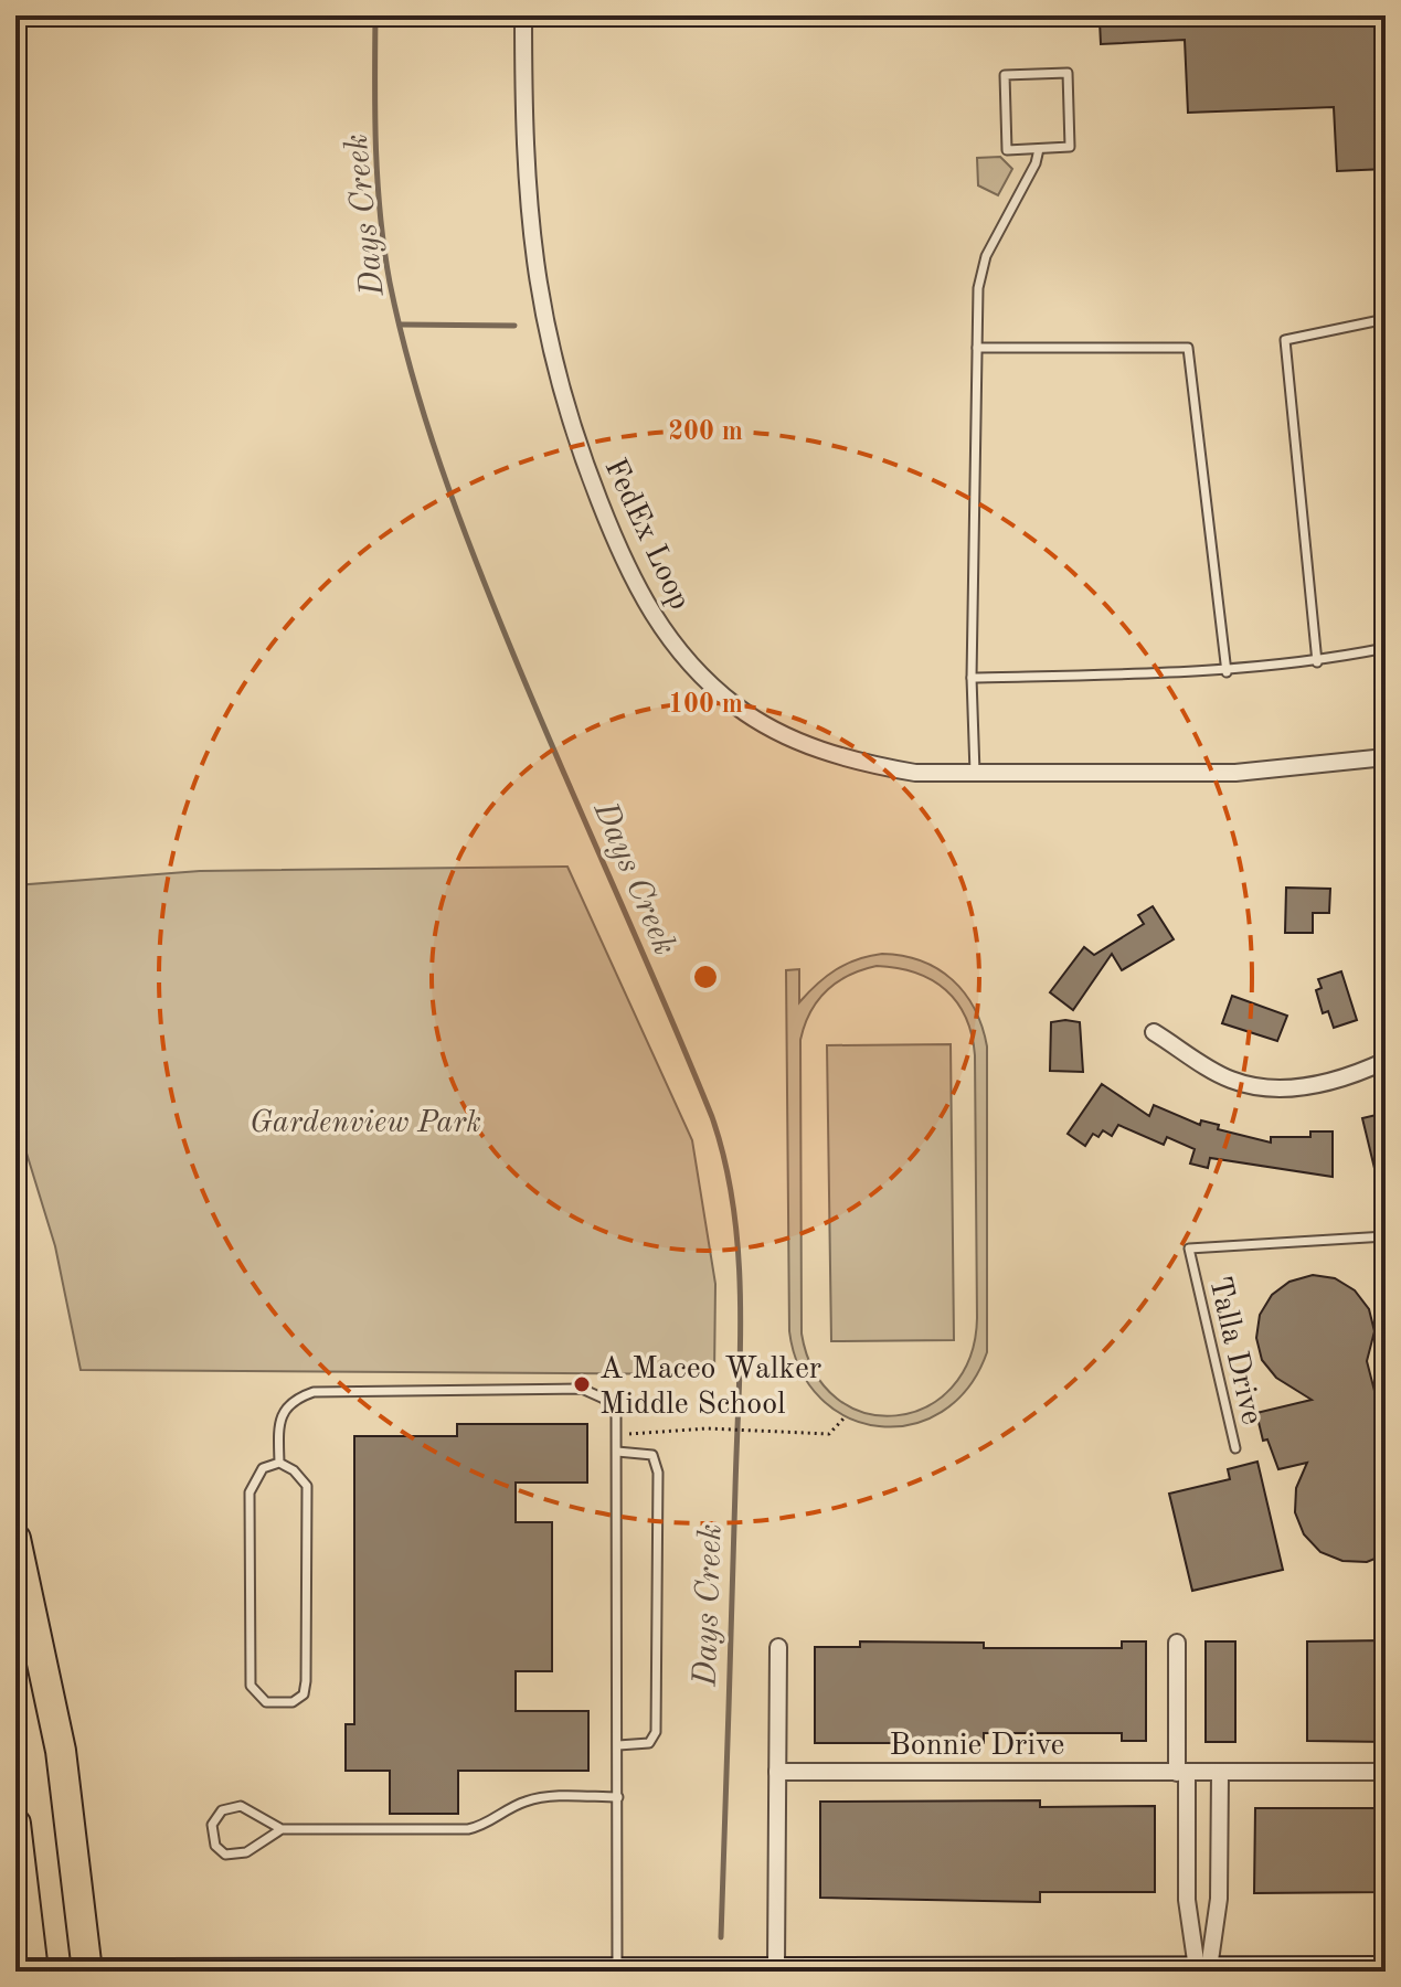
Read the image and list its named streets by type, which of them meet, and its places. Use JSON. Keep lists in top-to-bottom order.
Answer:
{
  "streets": {
    "street": ["FedEx Loop", "Bonnie Drive"],
    "lane": ["Talla Drive"]
  },
  "water": ["Days Creek"],
  "parks": ["Gardenview Park"],
  "places": ["A Maceo Walker Middle School"],
  "rings": ["200 m", "100 m"]
}
